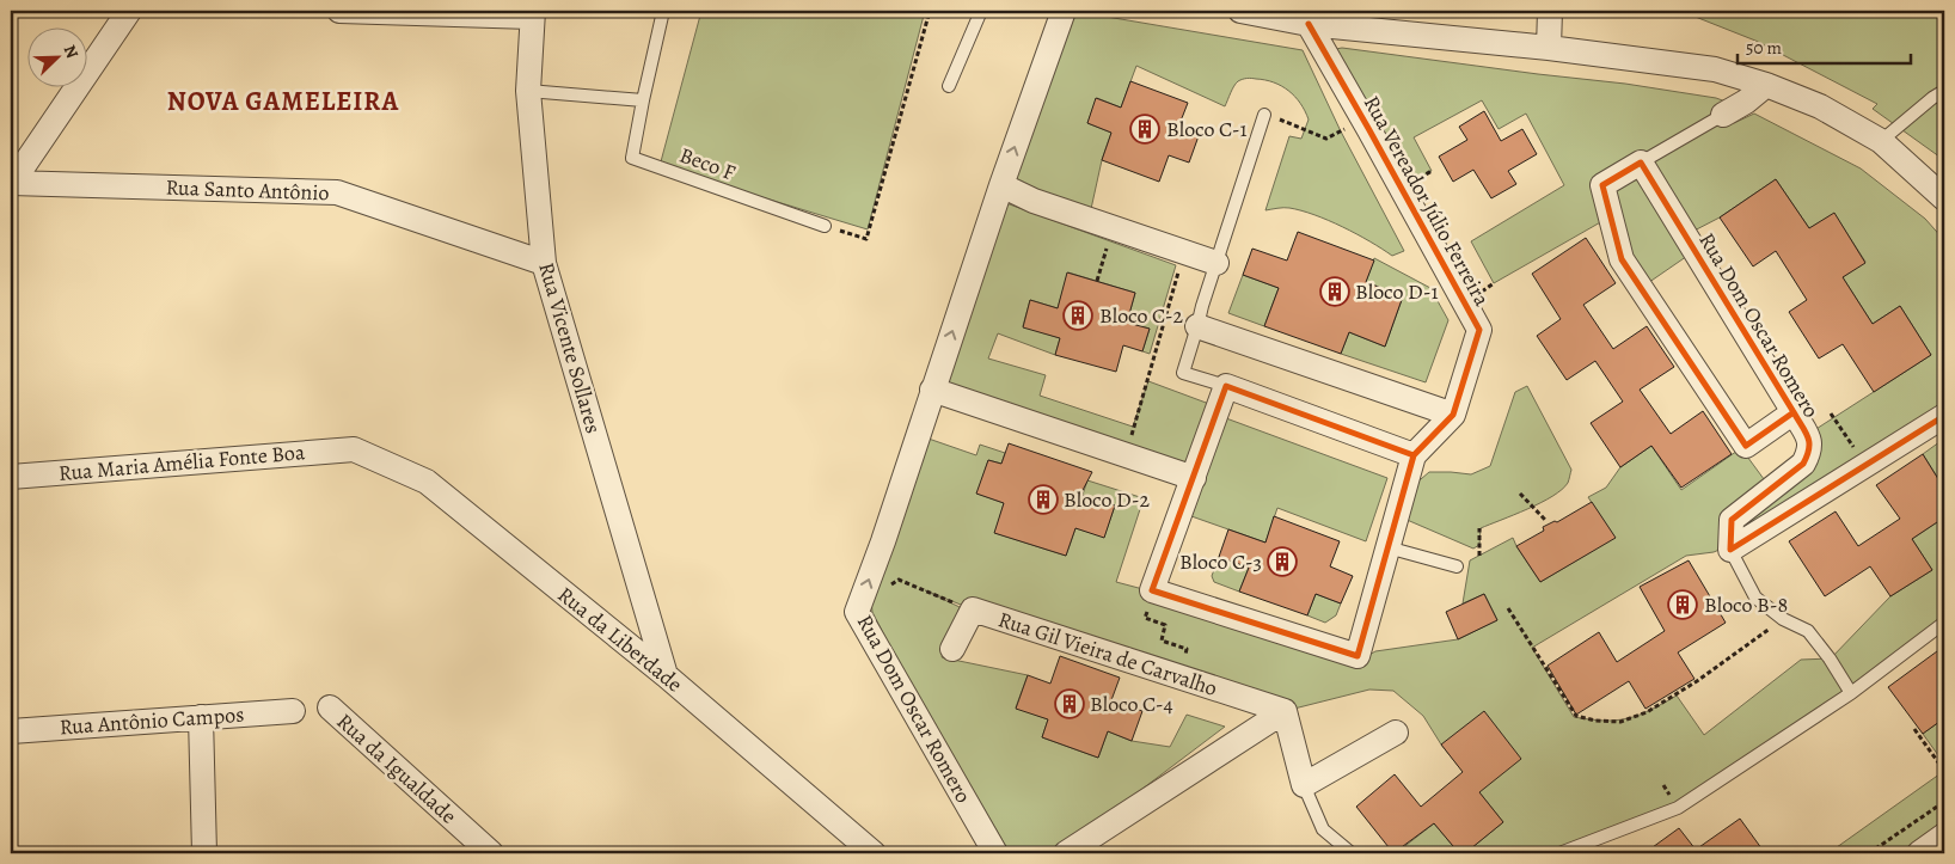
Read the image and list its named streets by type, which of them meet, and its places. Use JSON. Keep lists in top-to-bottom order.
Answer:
{
  "streets": {
    "street": [
      "Rua Santo Antônio",
      "Rua Vereador Júlio Ferreira",
      "Rua Dom Oscar Romero",
      "Rua Vicente Sollares",
      "Rua Maria Amélia Fonte Boa",
      "Rua da Liberdade",
      "Rua Gil Vieira de Carvalho",
      "Rua Antônio Campos",
      "Rua da Igualdade"
    ],
    "lane": ["Beco F"]
  },
  "crossings": [
    ["Rua Santo Antônio", "Rua Vicente Sollares"],
    ["Rua Vicente Sollares", "Rua da Liberdade"],
    ["Rua Maria Amélia Fonte Boa", "Rua da Liberdade"]
  ],
  "one_way": ["Rua Dom Oscar Romero"],
  "districts": ["NOVA GAMELEIRA"],
  "places": {
    "building": [
      "Bloco C-1",
      "Bloco D-1",
      "Bloco C-2",
      "Bloco D-2",
      "Bloco C-3",
      "Bloco B-8",
      "Bloco C-4"
    ]
  },
  "scale_bar": "50 m",
  "north": "top right"
}
